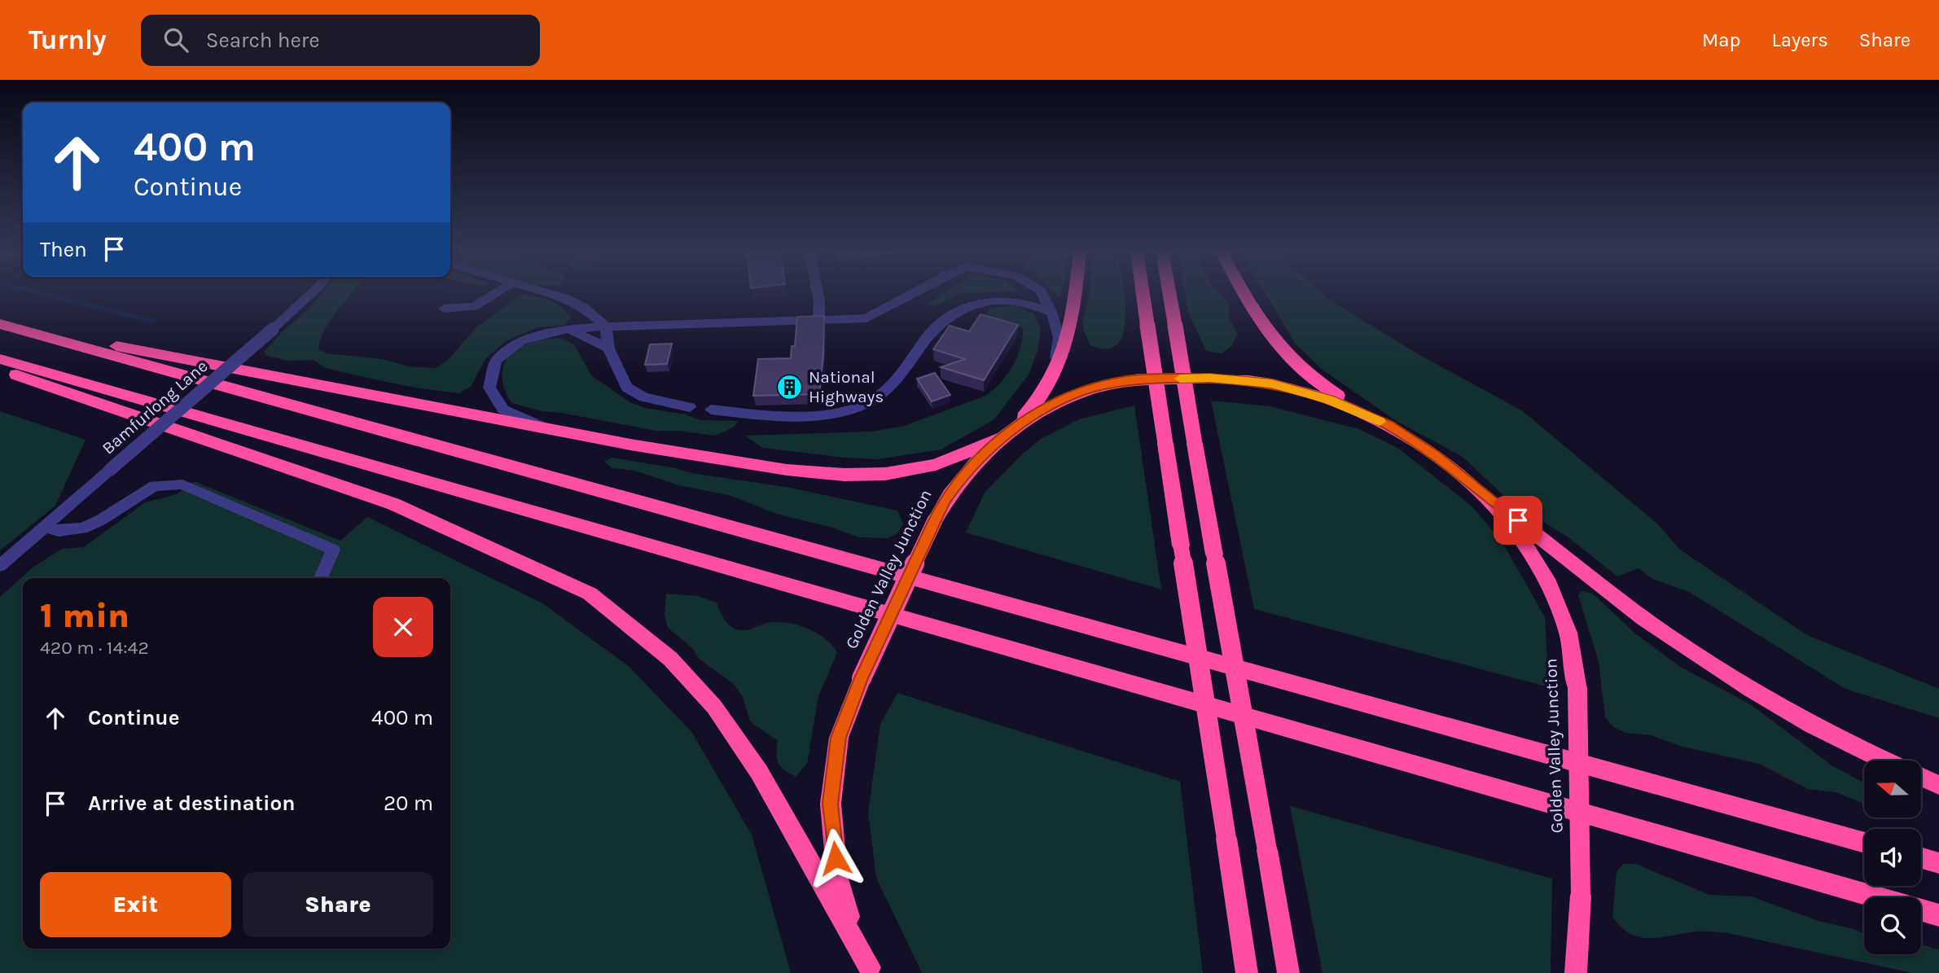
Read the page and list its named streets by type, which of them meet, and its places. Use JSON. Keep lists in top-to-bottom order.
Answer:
{
  "streets": {
    "highway": ["Golden Valley Junction"],
    "street": ["Bamfurlong Lane"]
  },
  "places": {
    "building": ["National Highways"]
  },
  "north": "left",
  "page": {
    "header": "Turnly",
    "search": "Search here",
    "nav": ["Map", "Layers", "Share"],
    "turn": ["400 m", "Continue"],
    "then": "Then",
    "heading": ["1 min", "420 m · 14:42"],
    "list": [
      {
        "name": "Continue",
        "value": "400 m"
      },
      {
        "name": "Arrive at destination",
        "value": "20 m"
      }
    ],
    "buttons": ["Exit", "Share"]
  }
}
